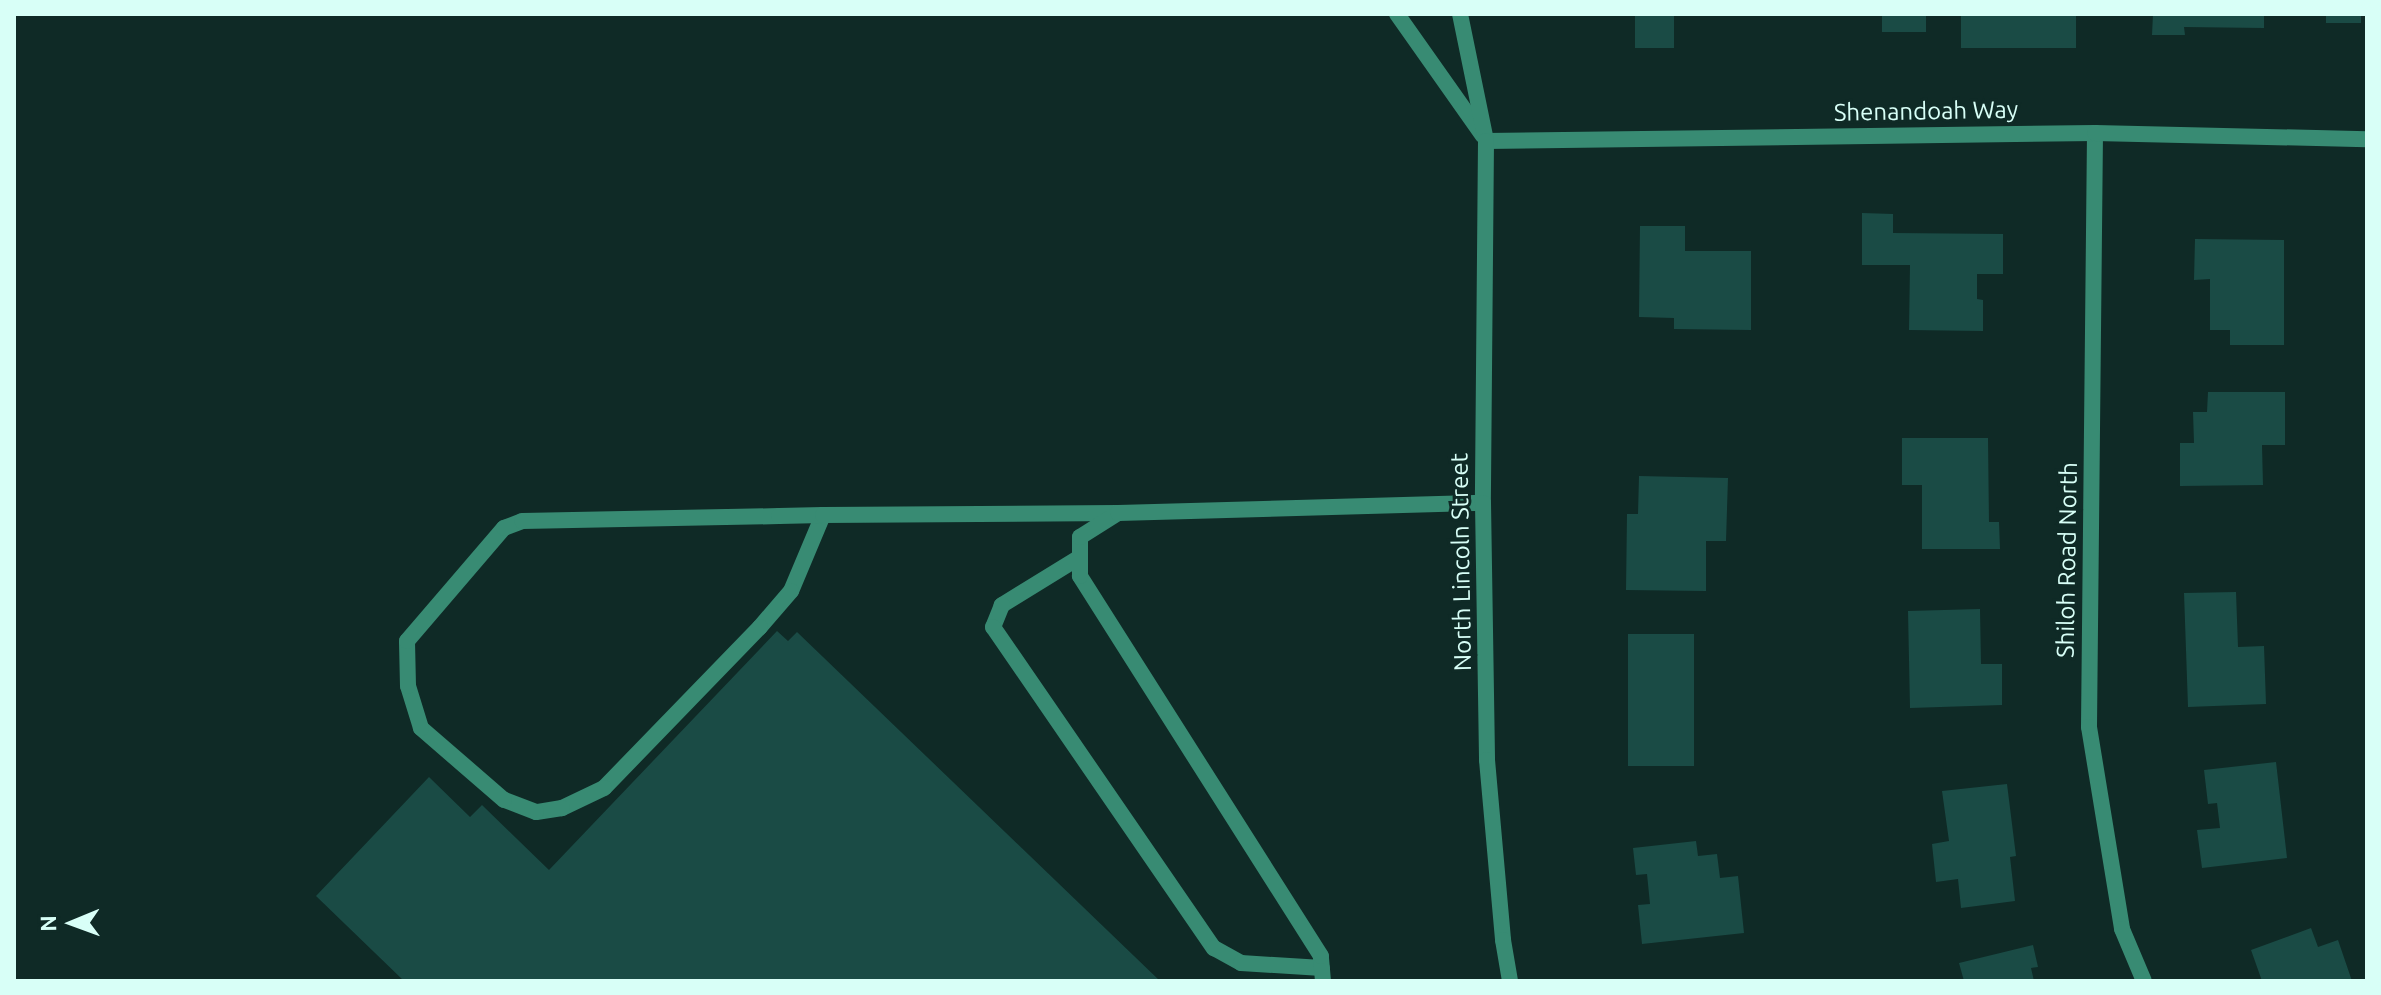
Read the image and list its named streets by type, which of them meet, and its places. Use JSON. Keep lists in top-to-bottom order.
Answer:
{
  "streets": {
    "street": ["Shenandoah Way", "Shiloh Road North", "North Lincoln Street"]
  },
  "crossings": [
    ["Shenandoah Way", "Shiloh Road North"],
    ["Shenandoah Way", "North Lincoln Street"]
  ],
  "north": "left"
}
